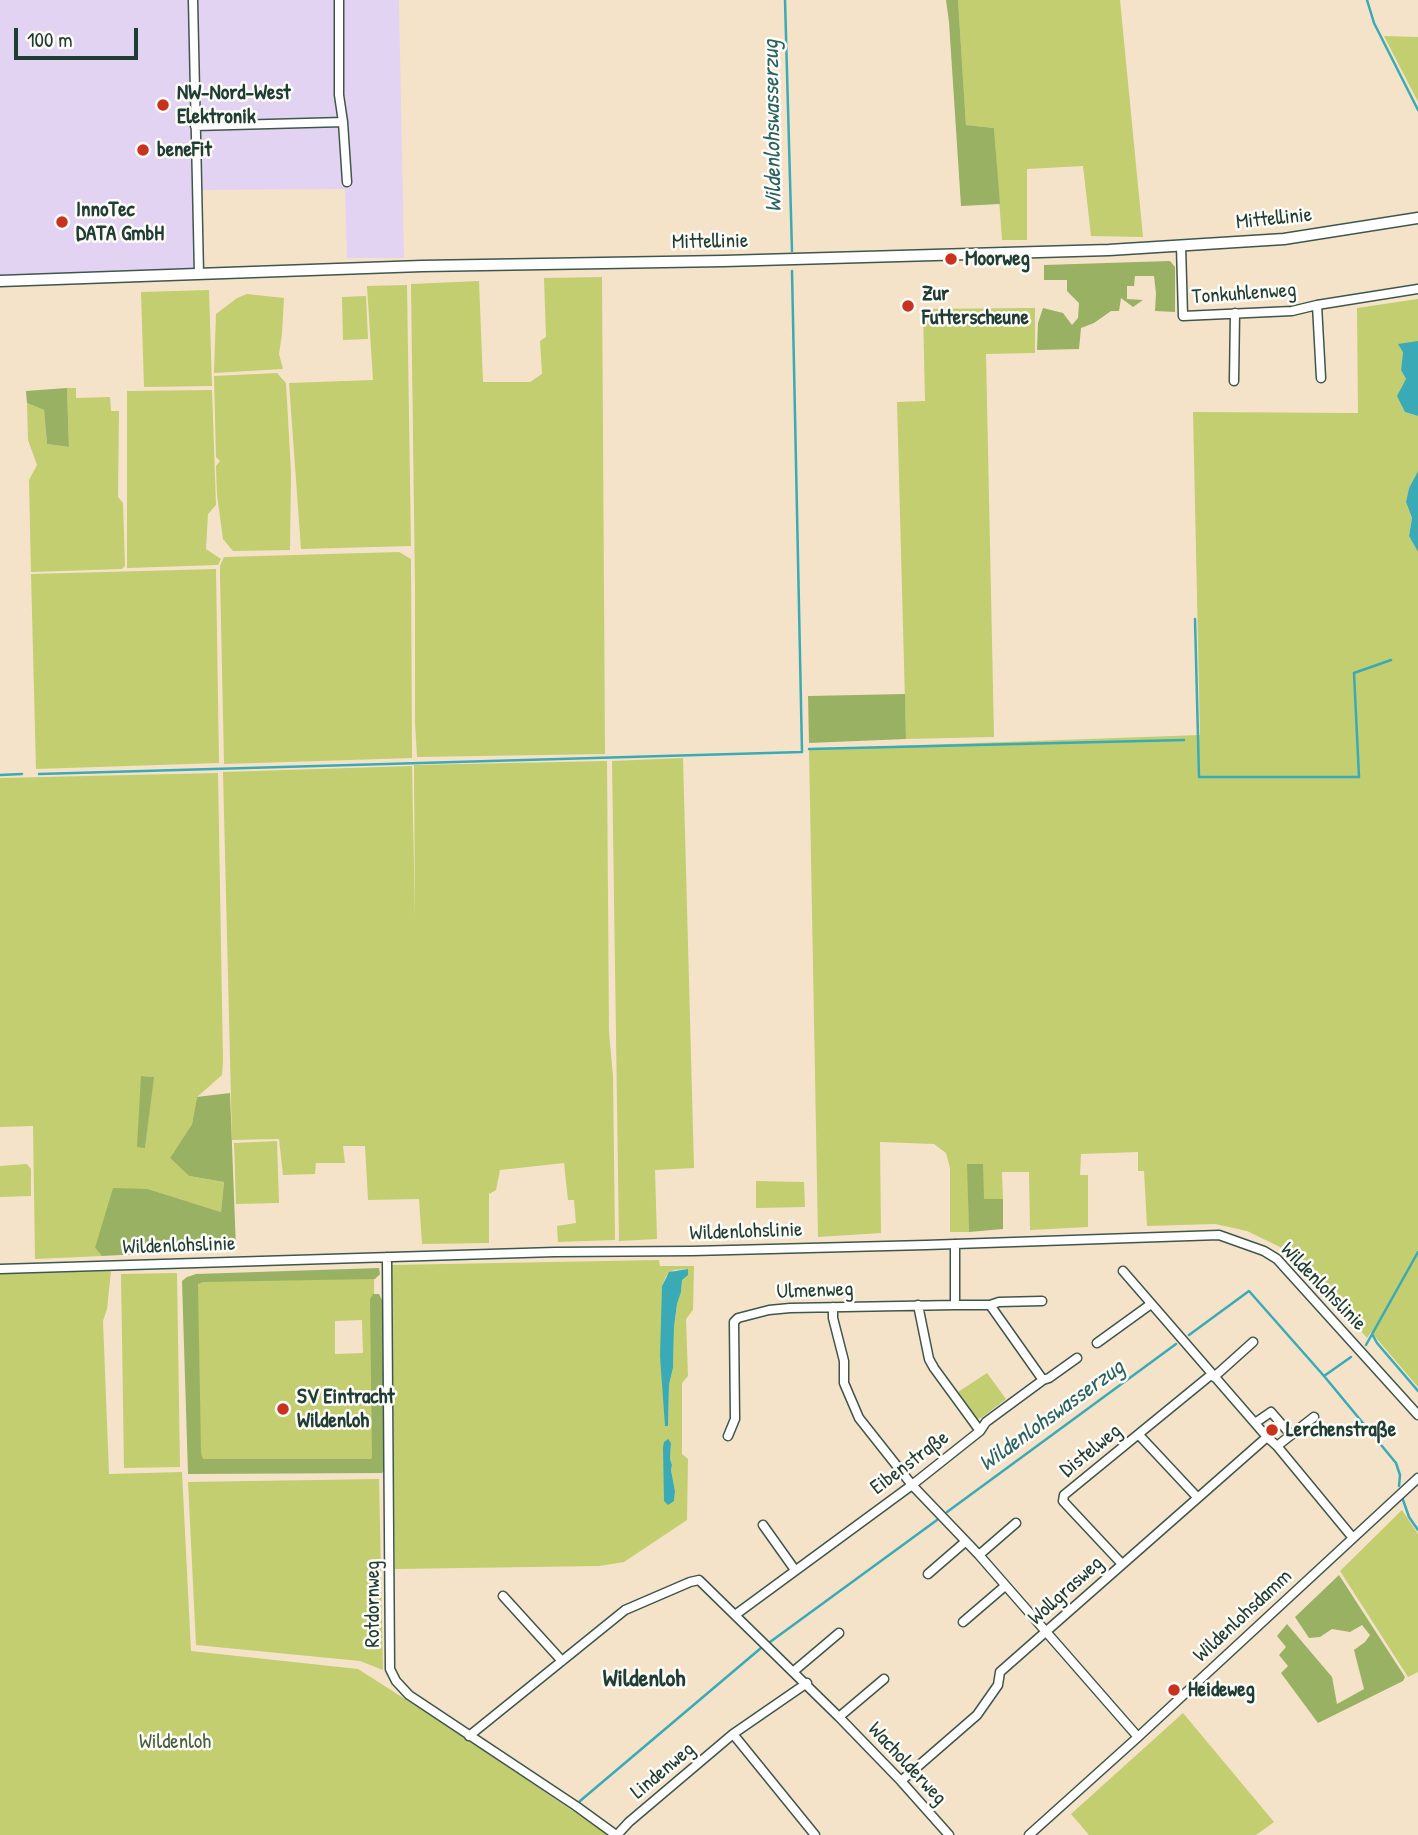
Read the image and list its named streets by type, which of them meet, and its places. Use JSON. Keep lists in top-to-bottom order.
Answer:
{
  "streets": {
    "street": [
      "Mittellinie",
      "Tonkuhlenweg",
      "Wildenlohslinie",
      "Ulmenweg",
      "Distelweg",
      "Eibenstraße",
      "Wollgrasweg",
      "Rotdornweg",
      "Wildenlohsdamm",
      "Wacholderweg",
      "Lindenweg"
    ]
  },
  "crossings": [
    ["Mittellinie", "Tonkuhlenweg"],
    ["Wildenlohslinie", "Rotdornweg"],
    ["Distelweg", "Wollgrasweg"],
    ["Eibenstraße", "Wacholderweg"],
    ["Wollgrasweg", "Wacholderweg"],
    ["Rotdornweg", "Wacholderweg"],
    ["Rotdornweg", "Lindenweg"],
    ["Wacholderweg", "Lindenweg"]
  ],
  "districts": ["Wildenloh"],
  "water": ["Wildenlohswasserzug"],
  "parks": ["Wildenloh"],
  "places": [
    "NW-Nord-West Elektronik",
    "beneFit",
    "InnoTec DATA GmbH",
    "Moorweg",
    "Zur Futterscheune",
    "SV Eintracht Wildenloh",
    "Lerchenstraße",
    "Heideweg"
  ],
  "scale_bar": "100 m"
}
